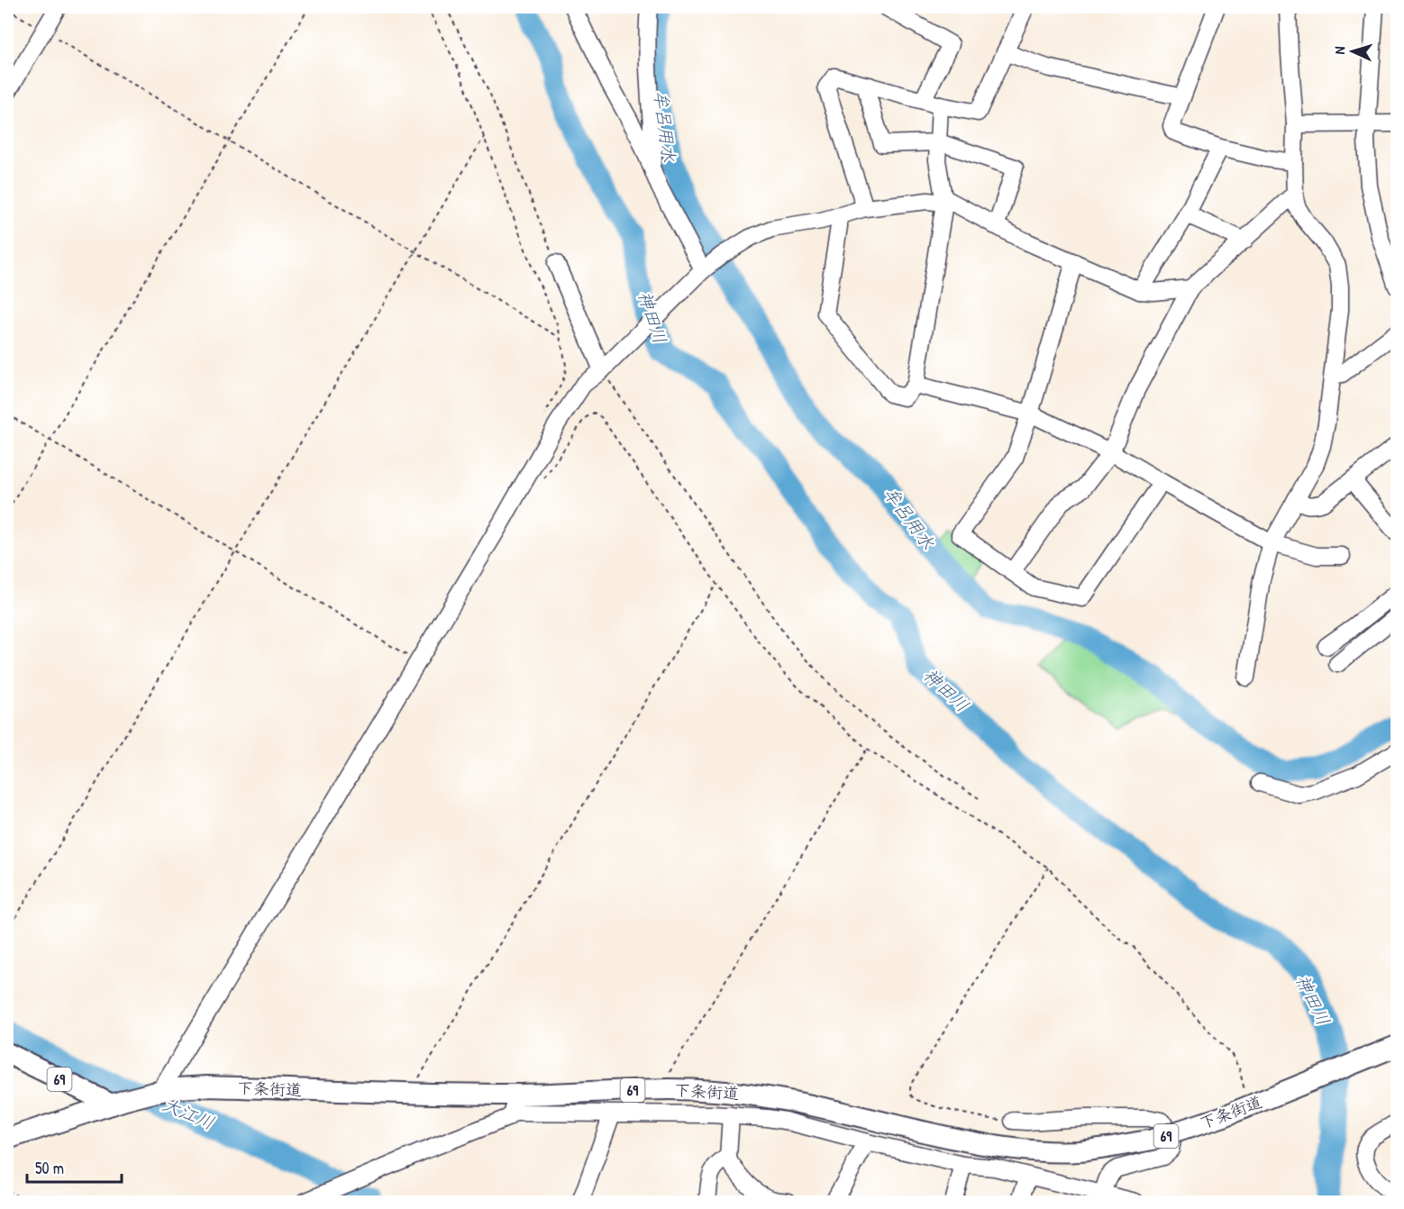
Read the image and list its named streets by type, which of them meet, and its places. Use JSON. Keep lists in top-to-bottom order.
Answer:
{
  "streets": {
    "main road": ["69", "下条街道"]
  },
  "crossings": [
    ["69", "下条街道"]
  ],
  "water": ["牟呂用水", "神田川", "大江川"],
  "scale_bar": "50 m",
  "north": "left"
}
